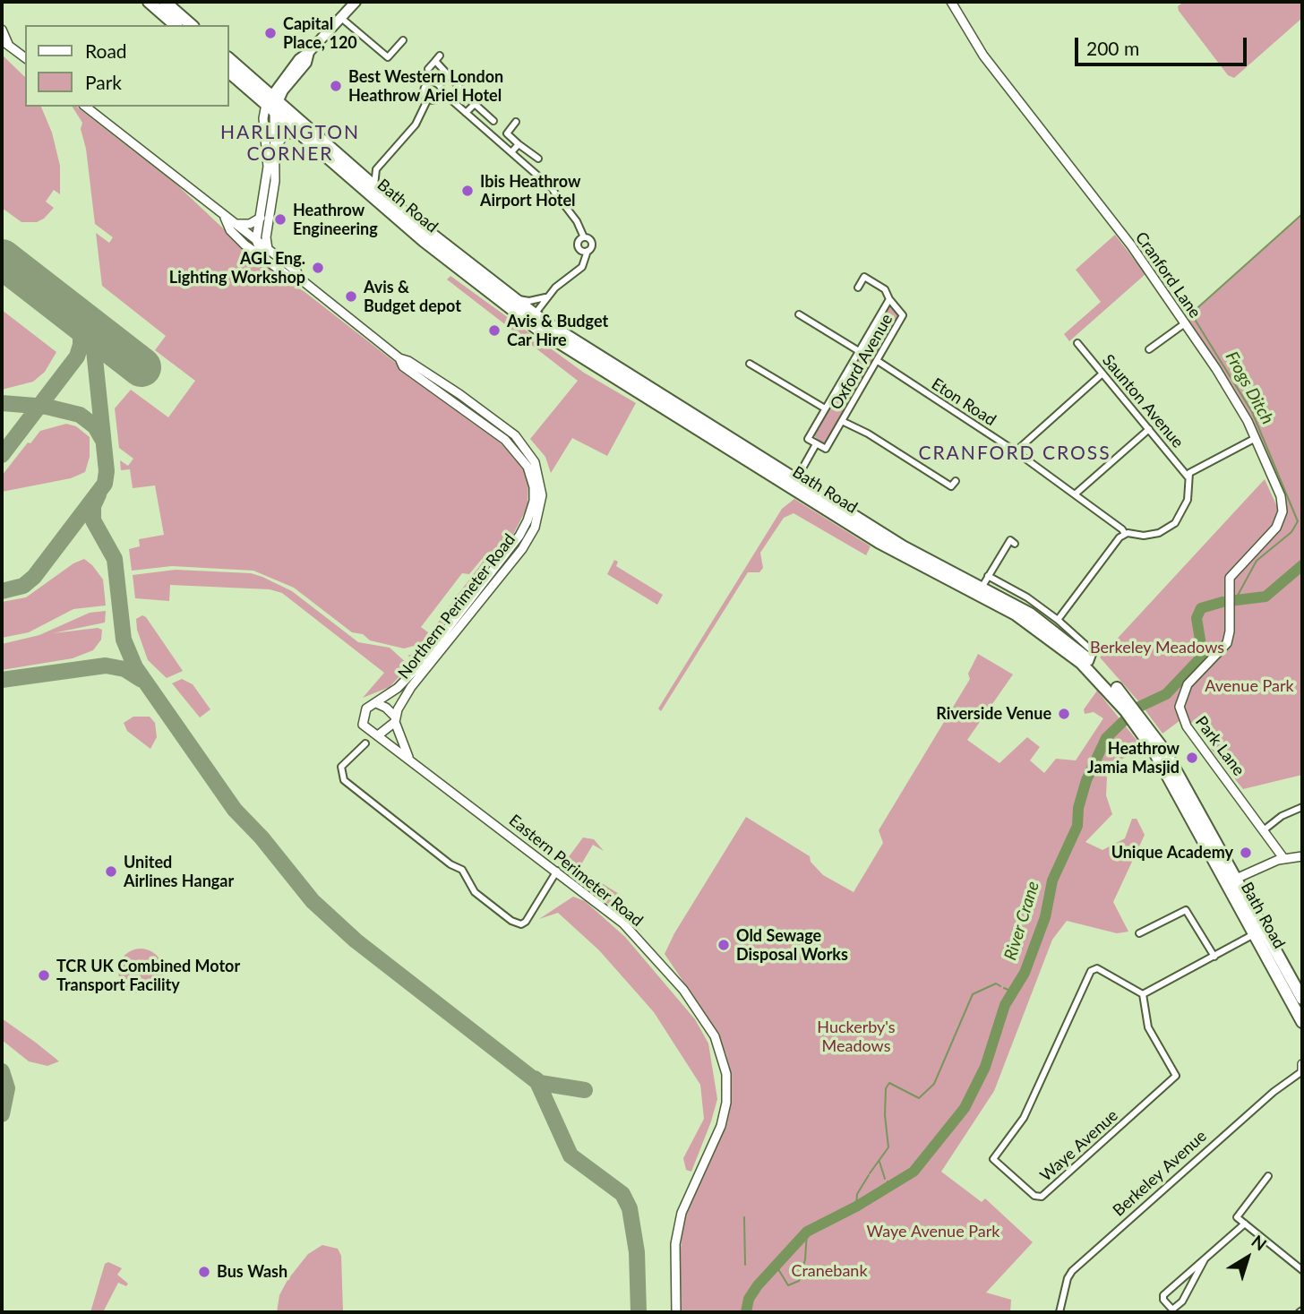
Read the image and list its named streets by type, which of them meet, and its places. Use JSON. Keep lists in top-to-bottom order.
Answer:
{
  "streets": {
    "highway": ["Bath Road"],
    "street": [
      "Cranford Lane",
      "Oxford Avenue",
      "Saunton Avenue",
      "Eton Road",
      "Northern Perimeter Road",
      "Park Lane",
      "Eastern Perimeter Road",
      "Waye Avenue",
      "Berkeley Avenue"
    ]
  },
  "crossings": [
    ["Bath Road", "Oxford Avenue"],
    ["Cranford Lane", "Park Lane"],
    ["Oxford Avenue", "Eton Road"],
    ["Northern Perimeter Road", "Eastern Perimeter Road"]
  ],
  "districts": ["HARLINGTON CORNER", "CRANFORD CROSS"],
  "water": ["Frogs Ditch", "River Crane"],
  "parks": [
    "Berkeley Meadows",
    "Avenue Park",
    "Huckerby's Meadows",
    "Waye Avenue Park",
    "Cranebank"
  ],
  "places": [
    "Capital Place, 120",
    "Best Western London Heathrow Ariel Hotel",
    "Ibis Heathrow Airport Hotel",
    "Heathrow Engineering",
    "AGL Eng. Lighting Workshop",
    "Avis & Budget depot",
    "Avis & Budget Car Hire",
    "Riverside Venue",
    "Heathrow Jamia Masjid",
    "Unique Academy",
    "United Airlines Hangar",
    "Old Sewage Disposal Works",
    "TCR UK Combined Motor Transport Facility",
    "Bus Wash"
  ],
  "legend": ["Road", "Park"],
  "scale_bar": "200 m",
  "north": "top right"
}
